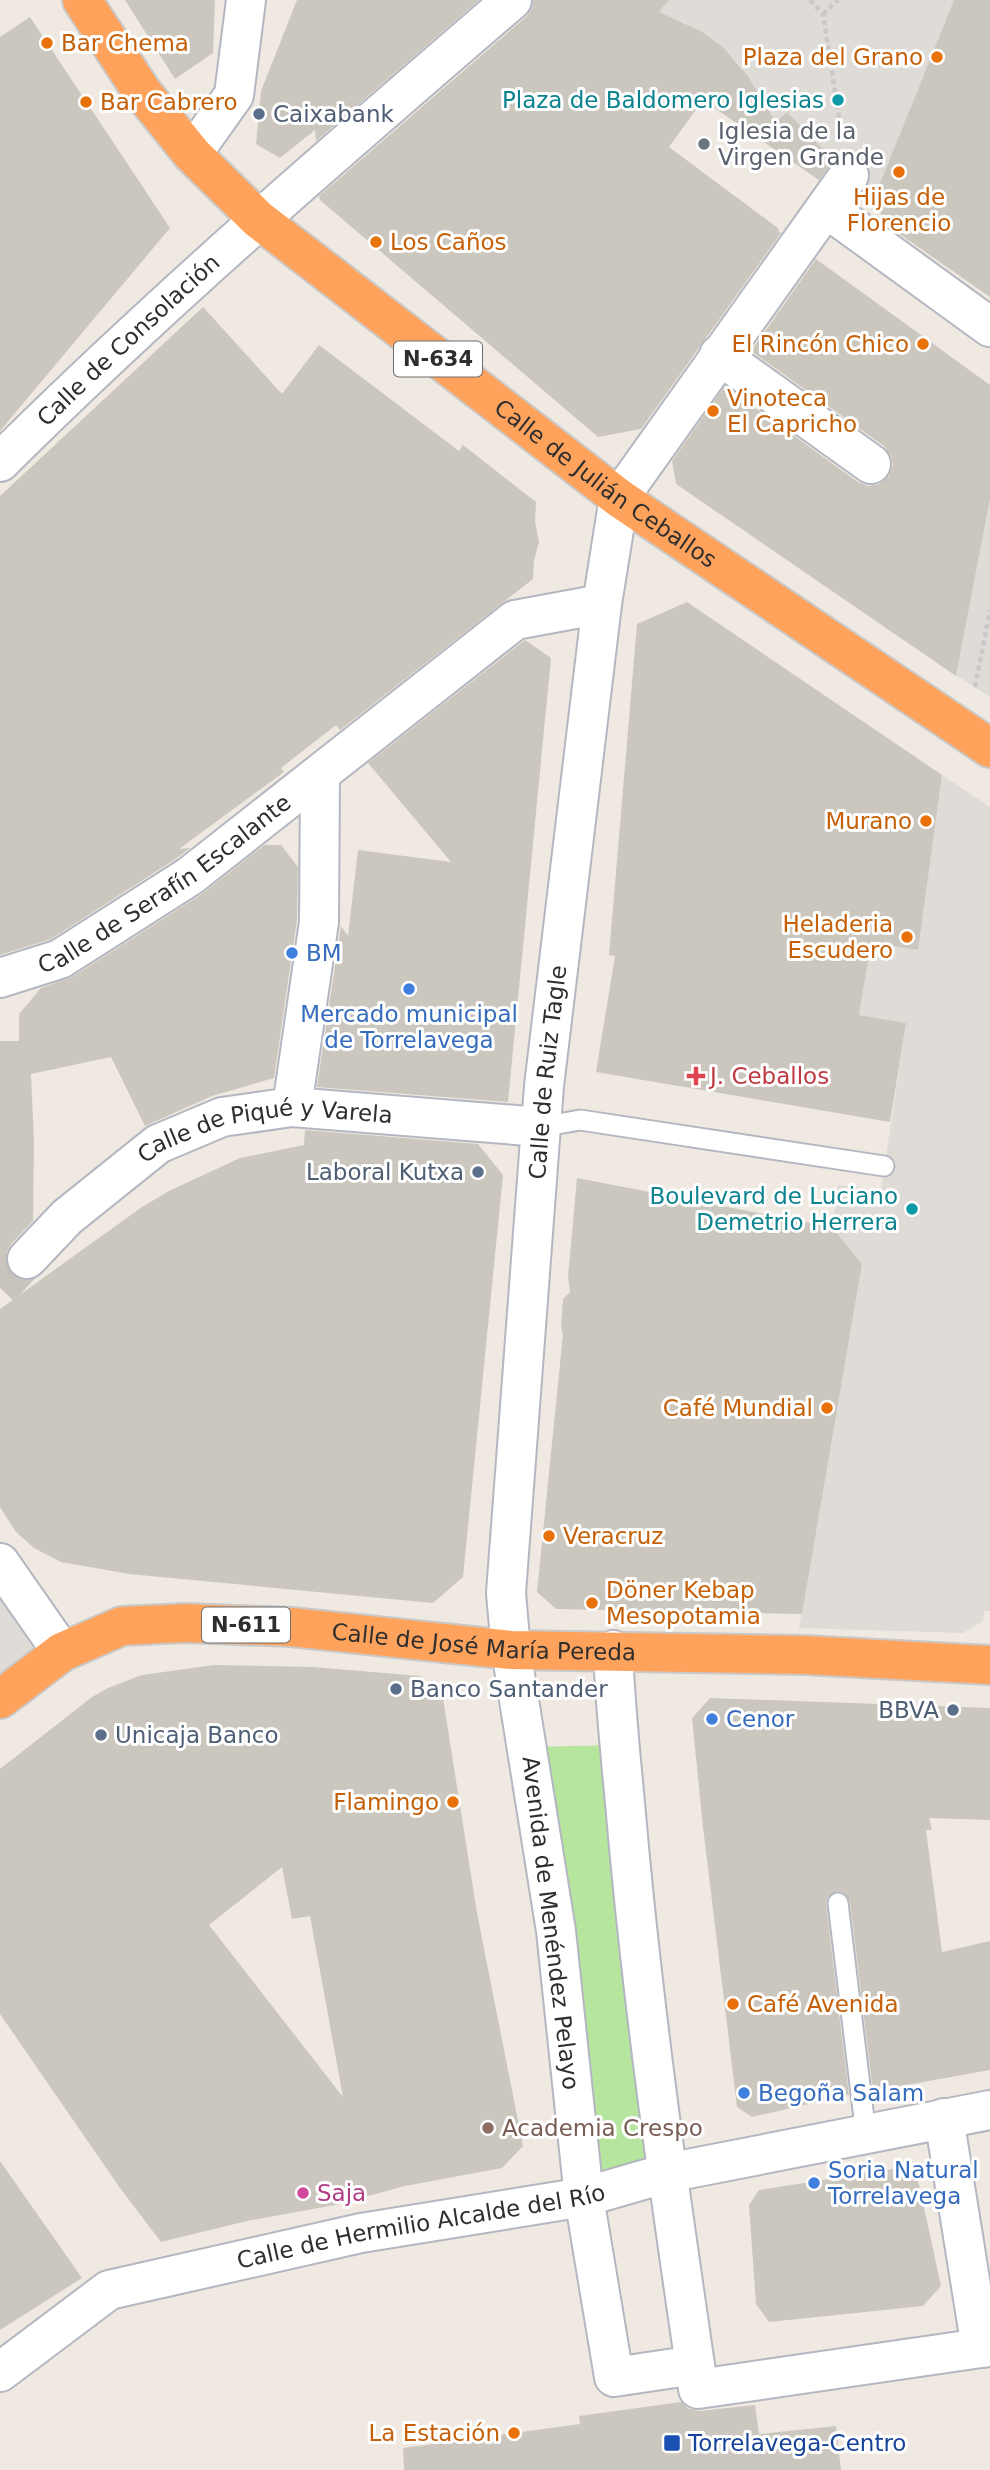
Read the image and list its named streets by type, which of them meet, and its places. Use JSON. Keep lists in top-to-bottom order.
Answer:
{
  "streets": {
    "highway": [
      "N-634",
      "Calle de Julián Ceballos",
      "N-611",
      "Calle de José María Pereda"
    ],
    "street": [
      "Calle de Consolación",
      "Calle de Serafín Escalante",
      "Calle de Ruiz Tagle",
      "Calle de Piqué y Varela",
      "Avenida de Menéndez Pelayo",
      "Calle de Hermilio Alcalde del Río"
    ]
  },
  "crossings": [
    ["Calle de Consolación", "Calle de Julián Ceballos"],
    ["Calle de Julián Ceballos", "Calle de Ruiz Tagle"],
    ["Calle de Serafín Escalante", "Calle de Ruiz Tagle"],
    ["Calle de Serafín Escalante", "Calle de Piqué y Varela"],
    ["Calle de Ruiz Tagle", "Calle de Piqué y Varela"],
    ["Calle de Ruiz Tagle", "Calle de José María Pereda"],
    ["Calle de Ruiz Tagle", "Avenida de Menéndez Pelayo"],
    ["Calle de José María Pereda", "Avenida de Menéndez Pelayo"],
    ["Avenida de Menéndez Pelayo", "Calle de Hermilio Alcalde del Río"]
  ],
  "places": {
    "other": [
      "Bar Chema",
      "Plaza del Grano",
      "Plaza de Baldomero Iglesias",
      "Bar Cabrero",
      "Caixabank",
      "Iglesia de la Virgen Grande",
      "Hijas de Florencio",
      "Los Caños",
      "El Rincón Chico",
      "Vinoteca El Capricho",
      "Murano",
      "Heladeria Escudero",
      "BM",
      "Mercado municipal de Torrelavega",
      "Laboral Kutxa",
      "Boulevard de Luciano Demetrio Herrera",
      "Café Mundial",
      "Veracruz",
      "Döner Kebap Mesopotamia",
      "Banco Santander",
      "BBVA",
      "Cenor",
      "Unicaja Banco",
      "Flamingo",
      "Café Avenida",
      "Begoña Salam",
      "Academia Crespo",
      "Soria Natural Torrelavega",
      "Saja",
      "La Estación"
    ],
    "health": ["J. Ceballos"],
    "transit": ["Torrelavega-Centro"]
  }
}
